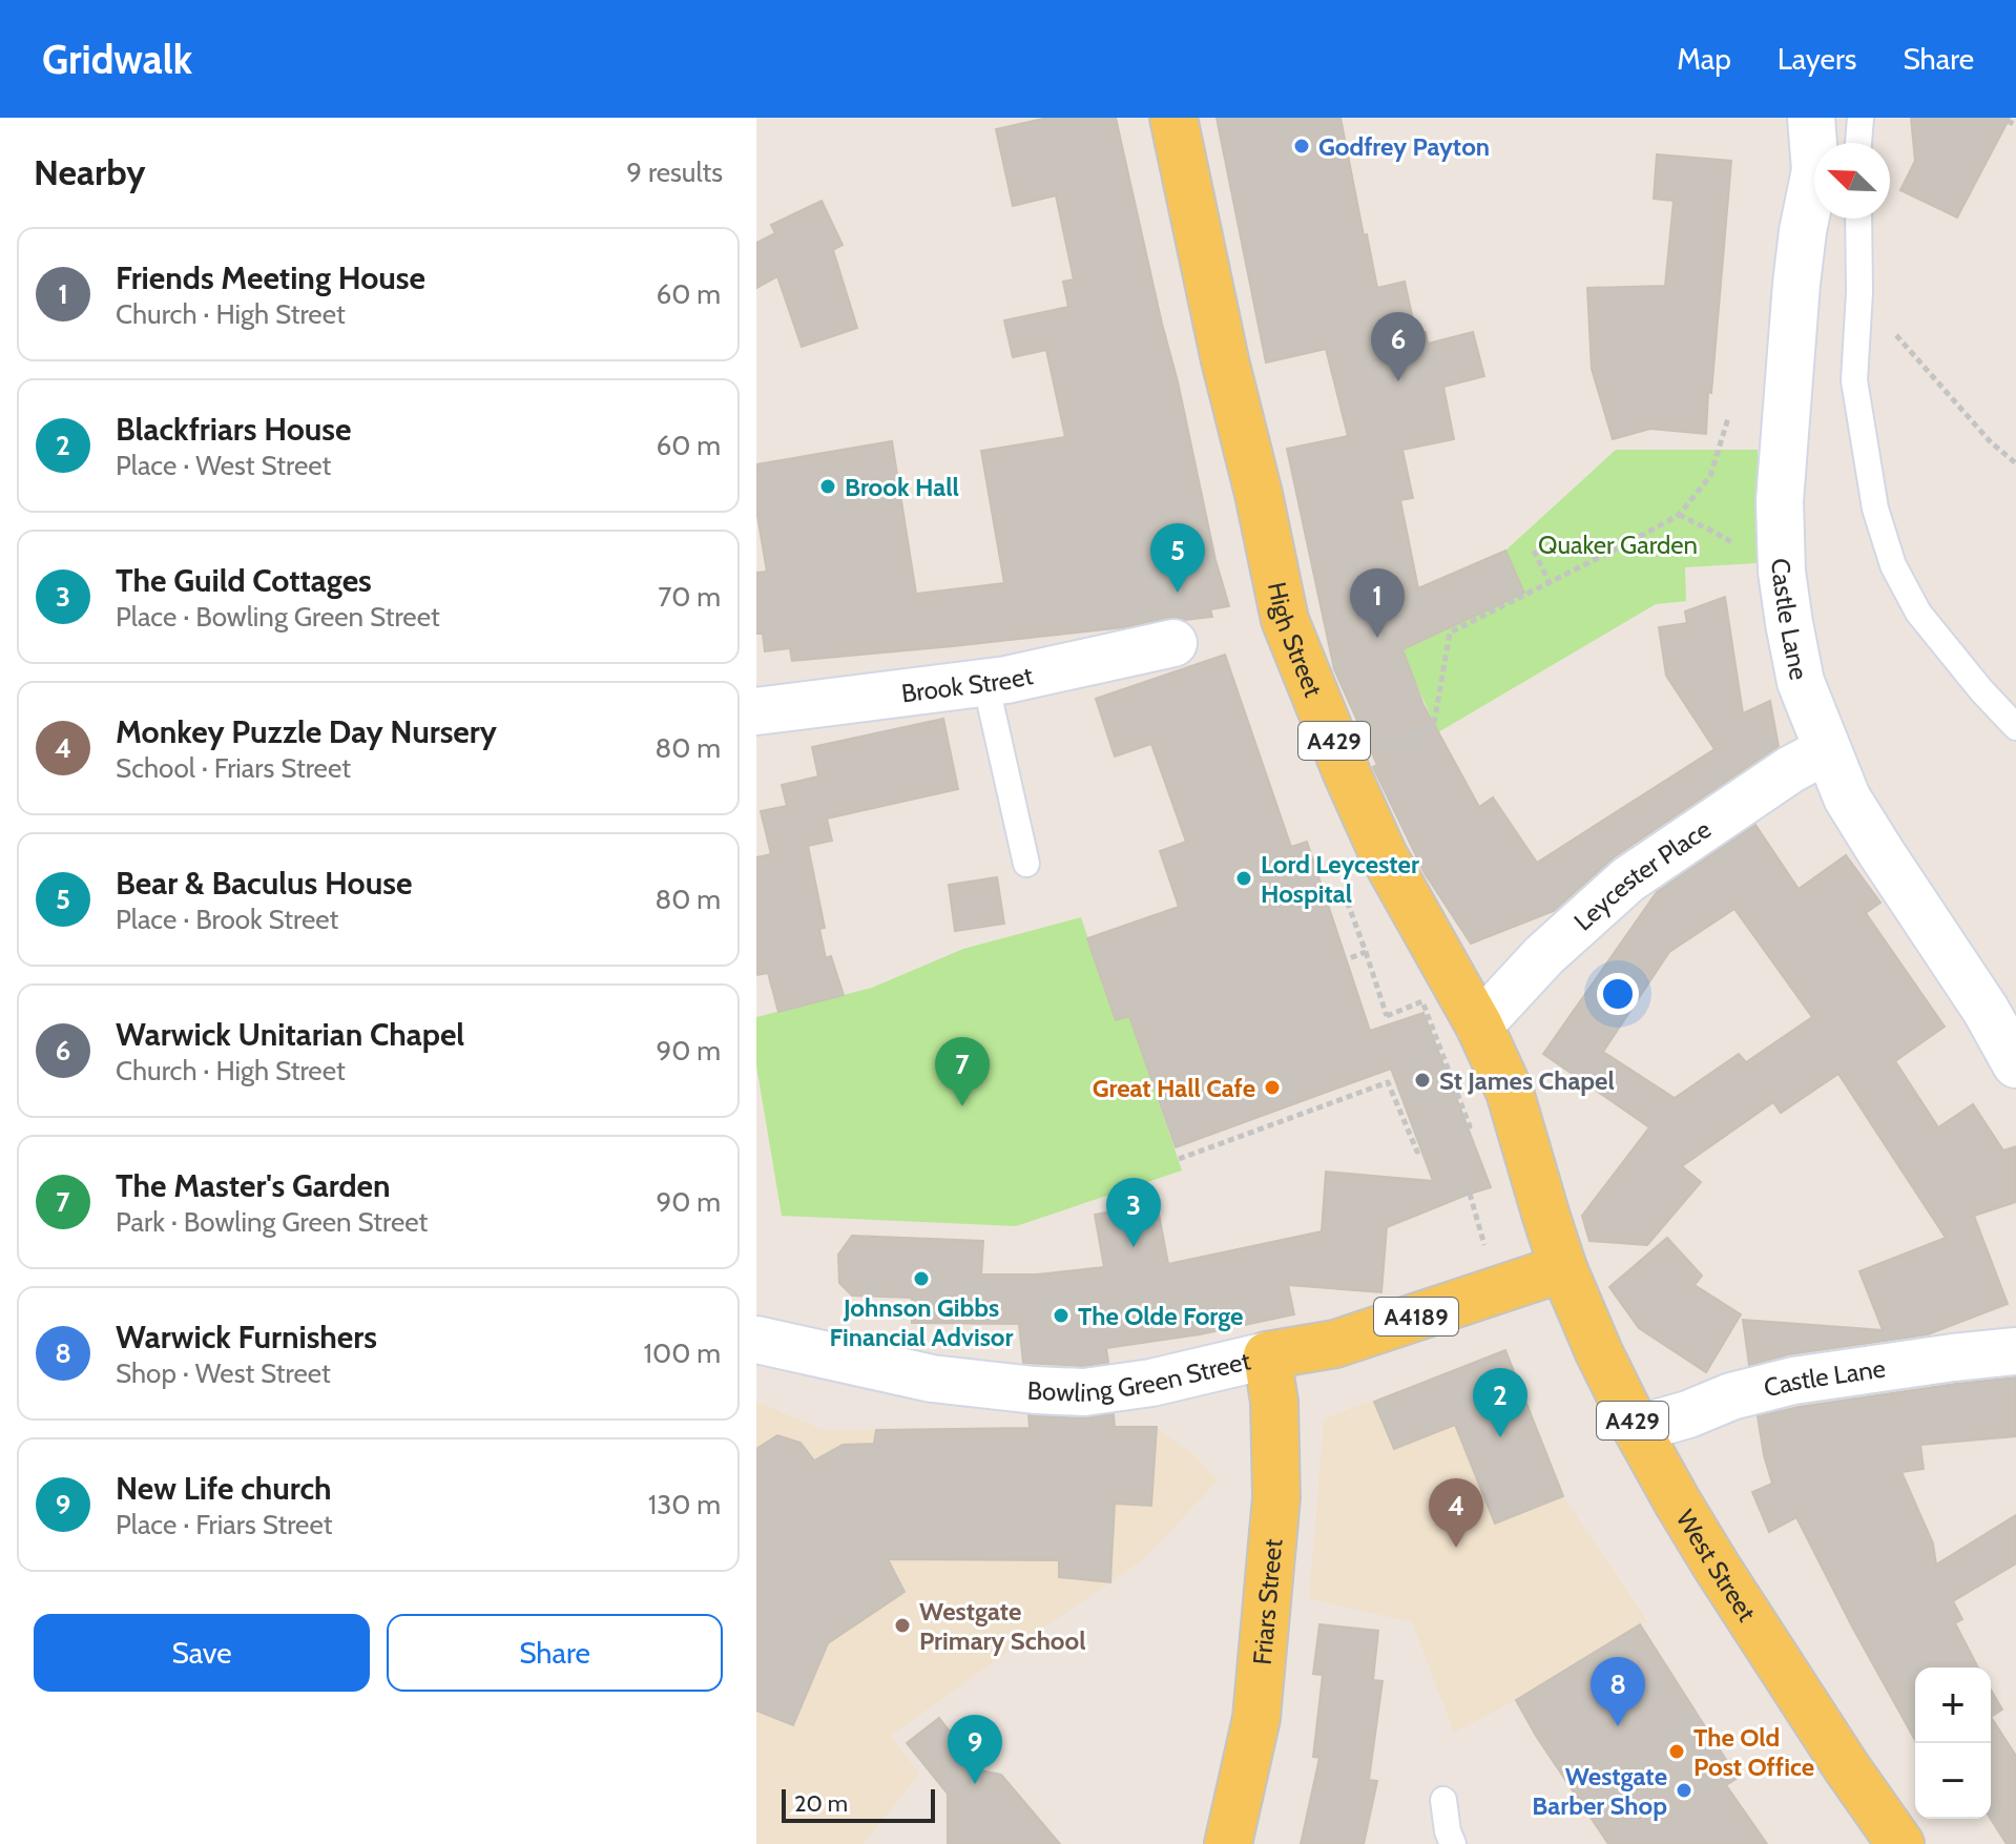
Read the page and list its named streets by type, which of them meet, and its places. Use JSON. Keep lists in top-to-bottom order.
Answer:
{
  "streets": {
    "main road": [
      "High Street",
      "A429",
      "A4189",
      "Bowling Green Street",
      "West Street",
      "Friars Street"
    ],
    "street": ["Castle Lane", "Brook Street", "Leycester Place"]
  },
  "crossings": [
    ["Castle Lane", "Leycester Place"],
    ["Castle Lane", "West Street"],
    ["High Street", "Leycester Place"],
    ["High Street", "Bowling Green Street"],
    ["High Street", "West Street"],
    ["Bowling Green Street", "West Street"],
    ["Bowling Green Street", "Friars Street"]
  ],
  "parks": ["Quaker Garden"],
  "places": [
    "Godfrey Payton",
    "Brook Hall",
    "Lord Leycester Hospital",
    "St James Chapel",
    "Great Hall Cafe",
    "Johnson Gibbs Financial Advisor",
    "The Olde Forge",
    "Westgate Primary School",
    "The Old Post Office",
    "Westgate Barber Shop"
  ],
  "scale_bar": "20 m",
  "north": "top left",
  "page": {
    "header": "Gridwalk",
    "nav": ["Map", "Layers", "Share"],
    "heading": ["Nearby", "9 results"],
    "list": [
      {
        "mark": "1",
        "name": "Friends Meeting House",
        "note": "Church · High Street",
        "value": "60 m"
      },
      {
        "mark": "2",
        "name": "Blackfriars House",
        "note": "Place · West Street",
        "value": "60 m"
      },
      {
        "mark": "3",
        "name": "The Guild Cottages",
        "note": "Place · Bowling Green Street",
        "value": "70 m"
      },
      {
        "mark": "4",
        "name": "Monkey Puzzle Day Nursery",
        "note": "School · Friars Street",
        "value": "80 m"
      },
      {
        "mark": "5",
        "name": "Bear & Baculus House",
        "note": "Place · Brook Street",
        "value": "80 m"
      },
      {
        "mark": "6",
        "name": "Warwick Unitarian Chapel",
        "note": "Church · High Street",
        "value": "90 m"
      },
      {
        "mark": "7",
        "name": "The Master's Garden",
        "note": "Park · Bowling Green Street",
        "value": "90 m"
      },
      {
        "mark": "8",
        "name": "Warwick Furnishers",
        "note": "Shop · West Street",
        "value": "100 m"
      },
      {
        "mark": "9",
        "name": "New Life church",
        "note": "Place · Friars Street",
        "value": "130 m"
      }
    ],
    "pins": [
      "6",
      "5",
      "1",
      "7",
      "3",
      "2",
      "4",
      "8",
      "9"
    ],
    "buttons": ["Save", "Share"],
    "map_buttons": ["+", "−"],
    "scale": "20 m"
  }
}
